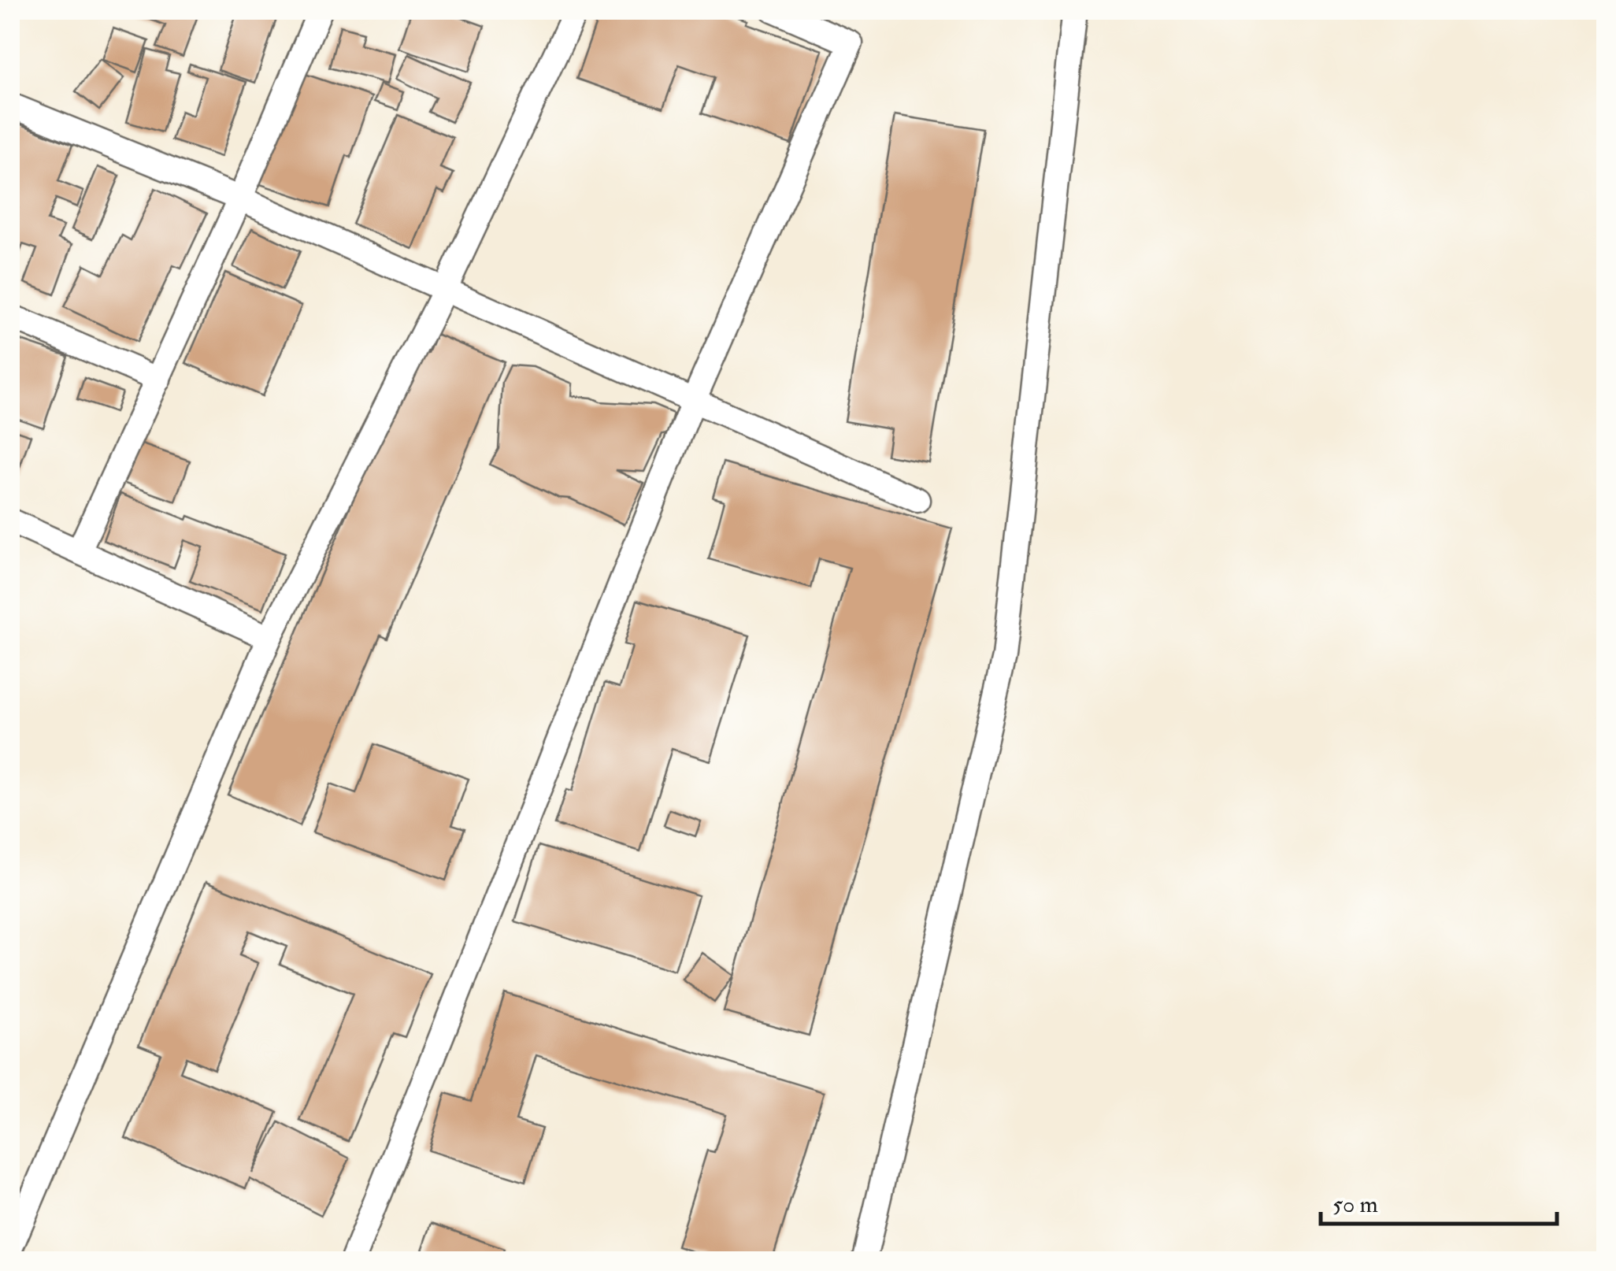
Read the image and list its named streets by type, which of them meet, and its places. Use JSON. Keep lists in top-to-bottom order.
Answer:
{
  "scale_bar": "50 m"
}
